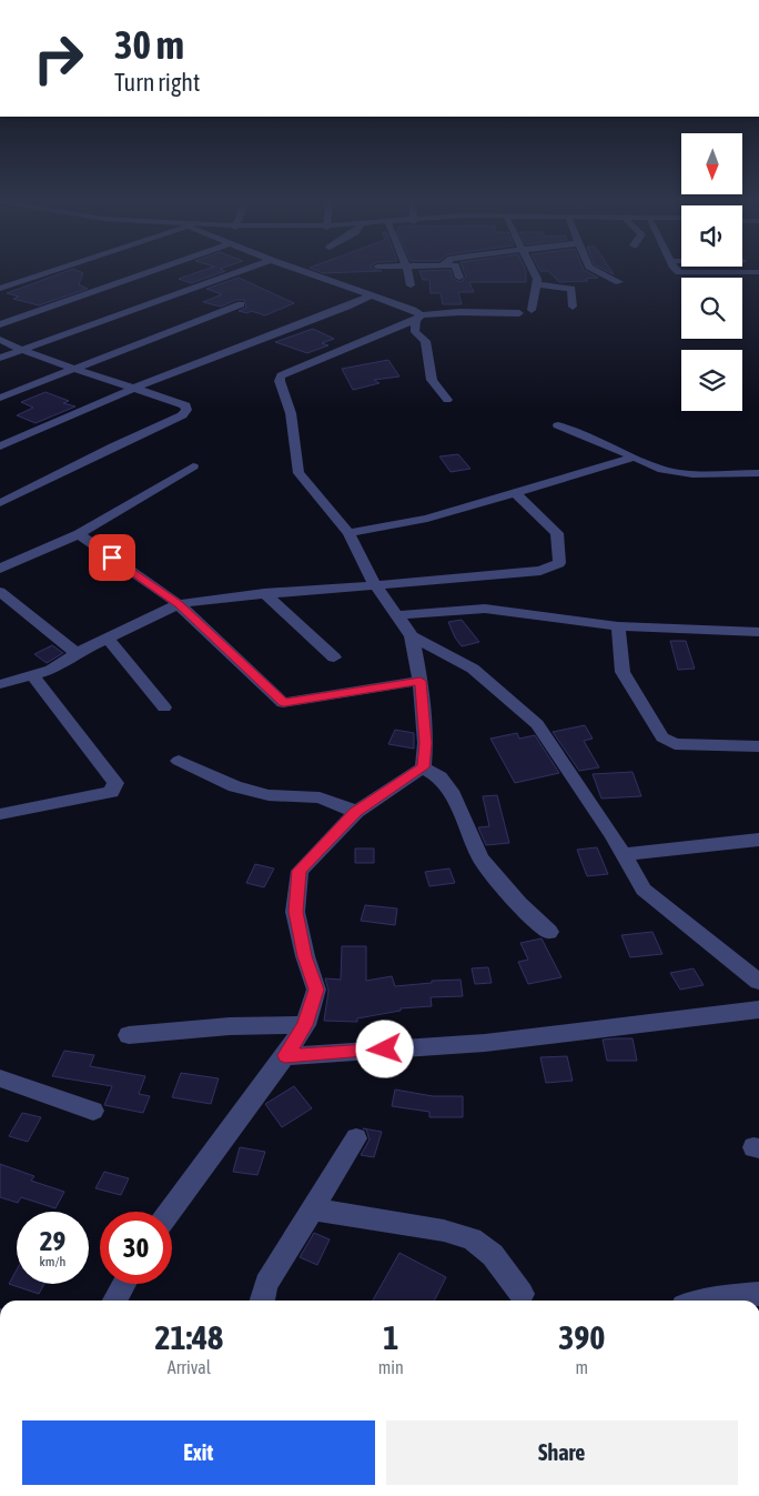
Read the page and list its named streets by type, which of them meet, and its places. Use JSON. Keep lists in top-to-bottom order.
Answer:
{
  "north": "bottom",
  "page": {
    "turn": ["30 m", "Turn right"],
    "speed": "29 km/h",
    "limit": "30",
    "eta": [
      "21:48",
      "Arrival",
      "1",
      "min",
      "390",
      "m"
    ],
    "buttons": ["Exit", "Share"]
  }
}
